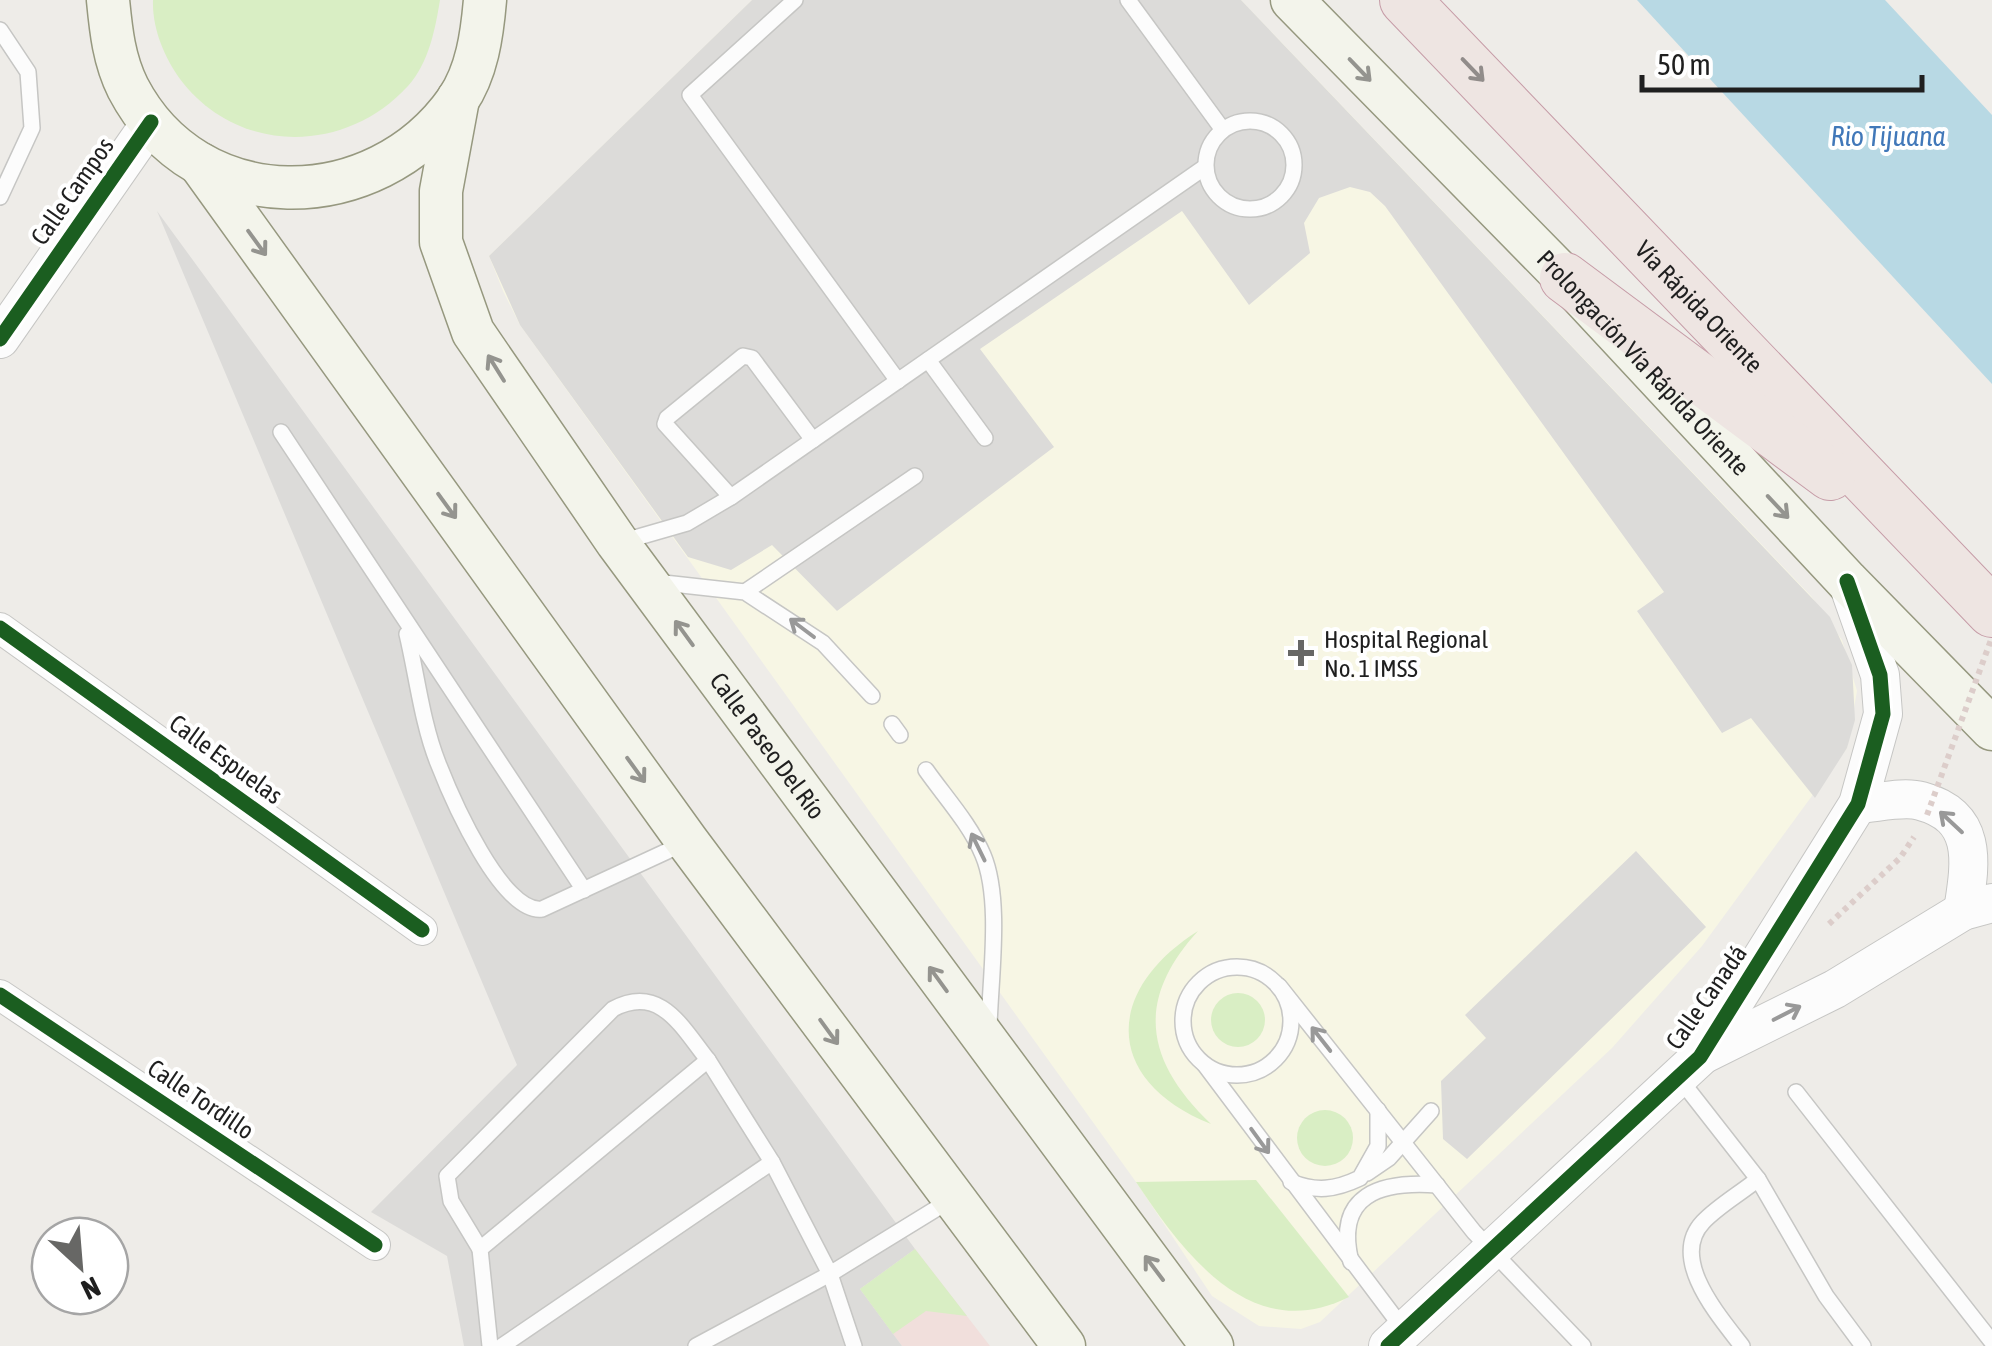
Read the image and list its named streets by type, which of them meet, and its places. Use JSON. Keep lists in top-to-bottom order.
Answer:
{
  "streets": {
    "highway": ["Vía Rápida Oriente"],
    "main road": ["Prolongación Vía Rápida Oriente", "Calle Paseo Del Río"],
    "street": [
      "Calle Campos",
      "Calle Espuelas",
      "Calle Canadá",
      "Calle Tordillo"
    ]
  },
  "crossings": [
    ["Prolongación Vía Rápida Oriente", "Calle Canadá"]
  ],
  "one_way": ["Prolongación Vía Rápida Oriente"],
  "water": ["Rio Tijuana"],
  "places": {
    "health": ["Hospital Regional No. 1 IMSS"]
  },
  "scale_bar": "50 m",
  "north": "bottom right"
}
